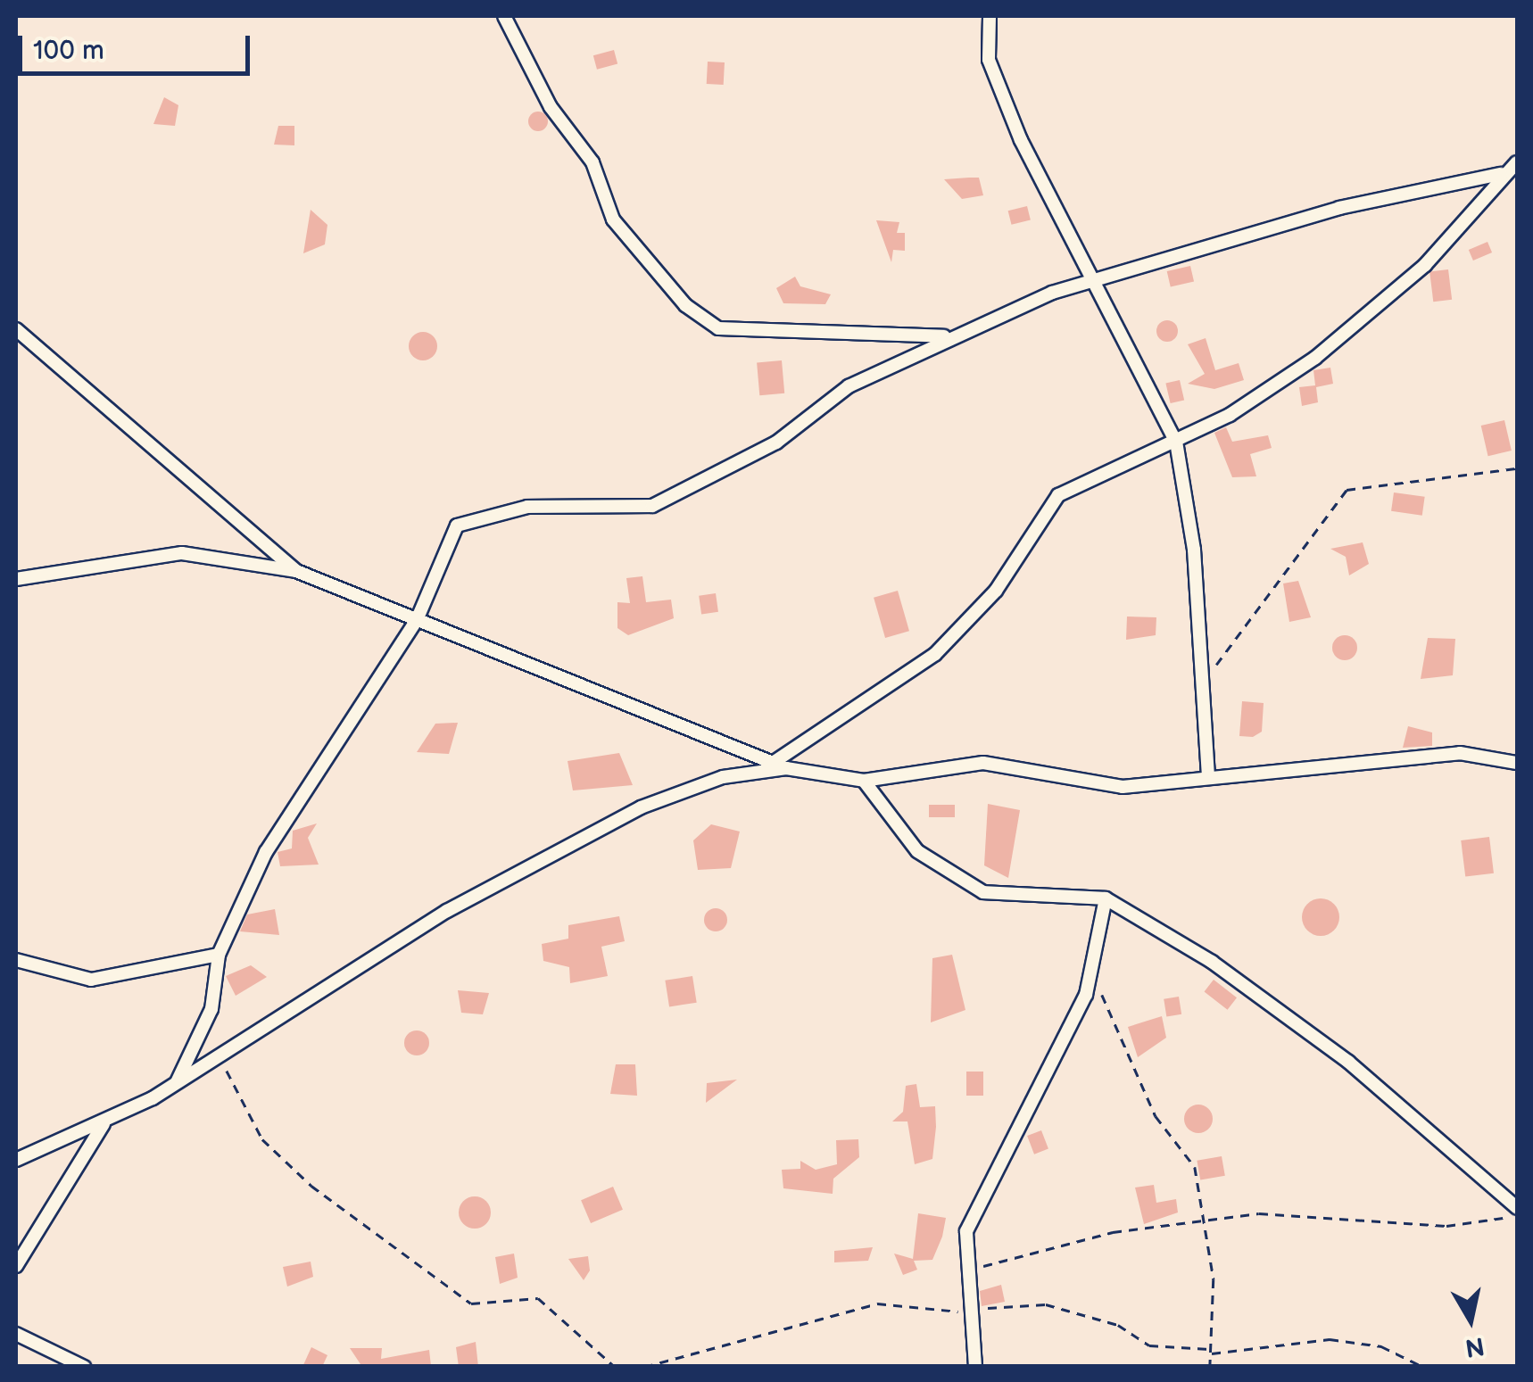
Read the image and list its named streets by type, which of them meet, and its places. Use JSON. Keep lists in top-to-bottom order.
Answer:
{
  "scale_bar": "100 m",
  "north": "bottom"
}
